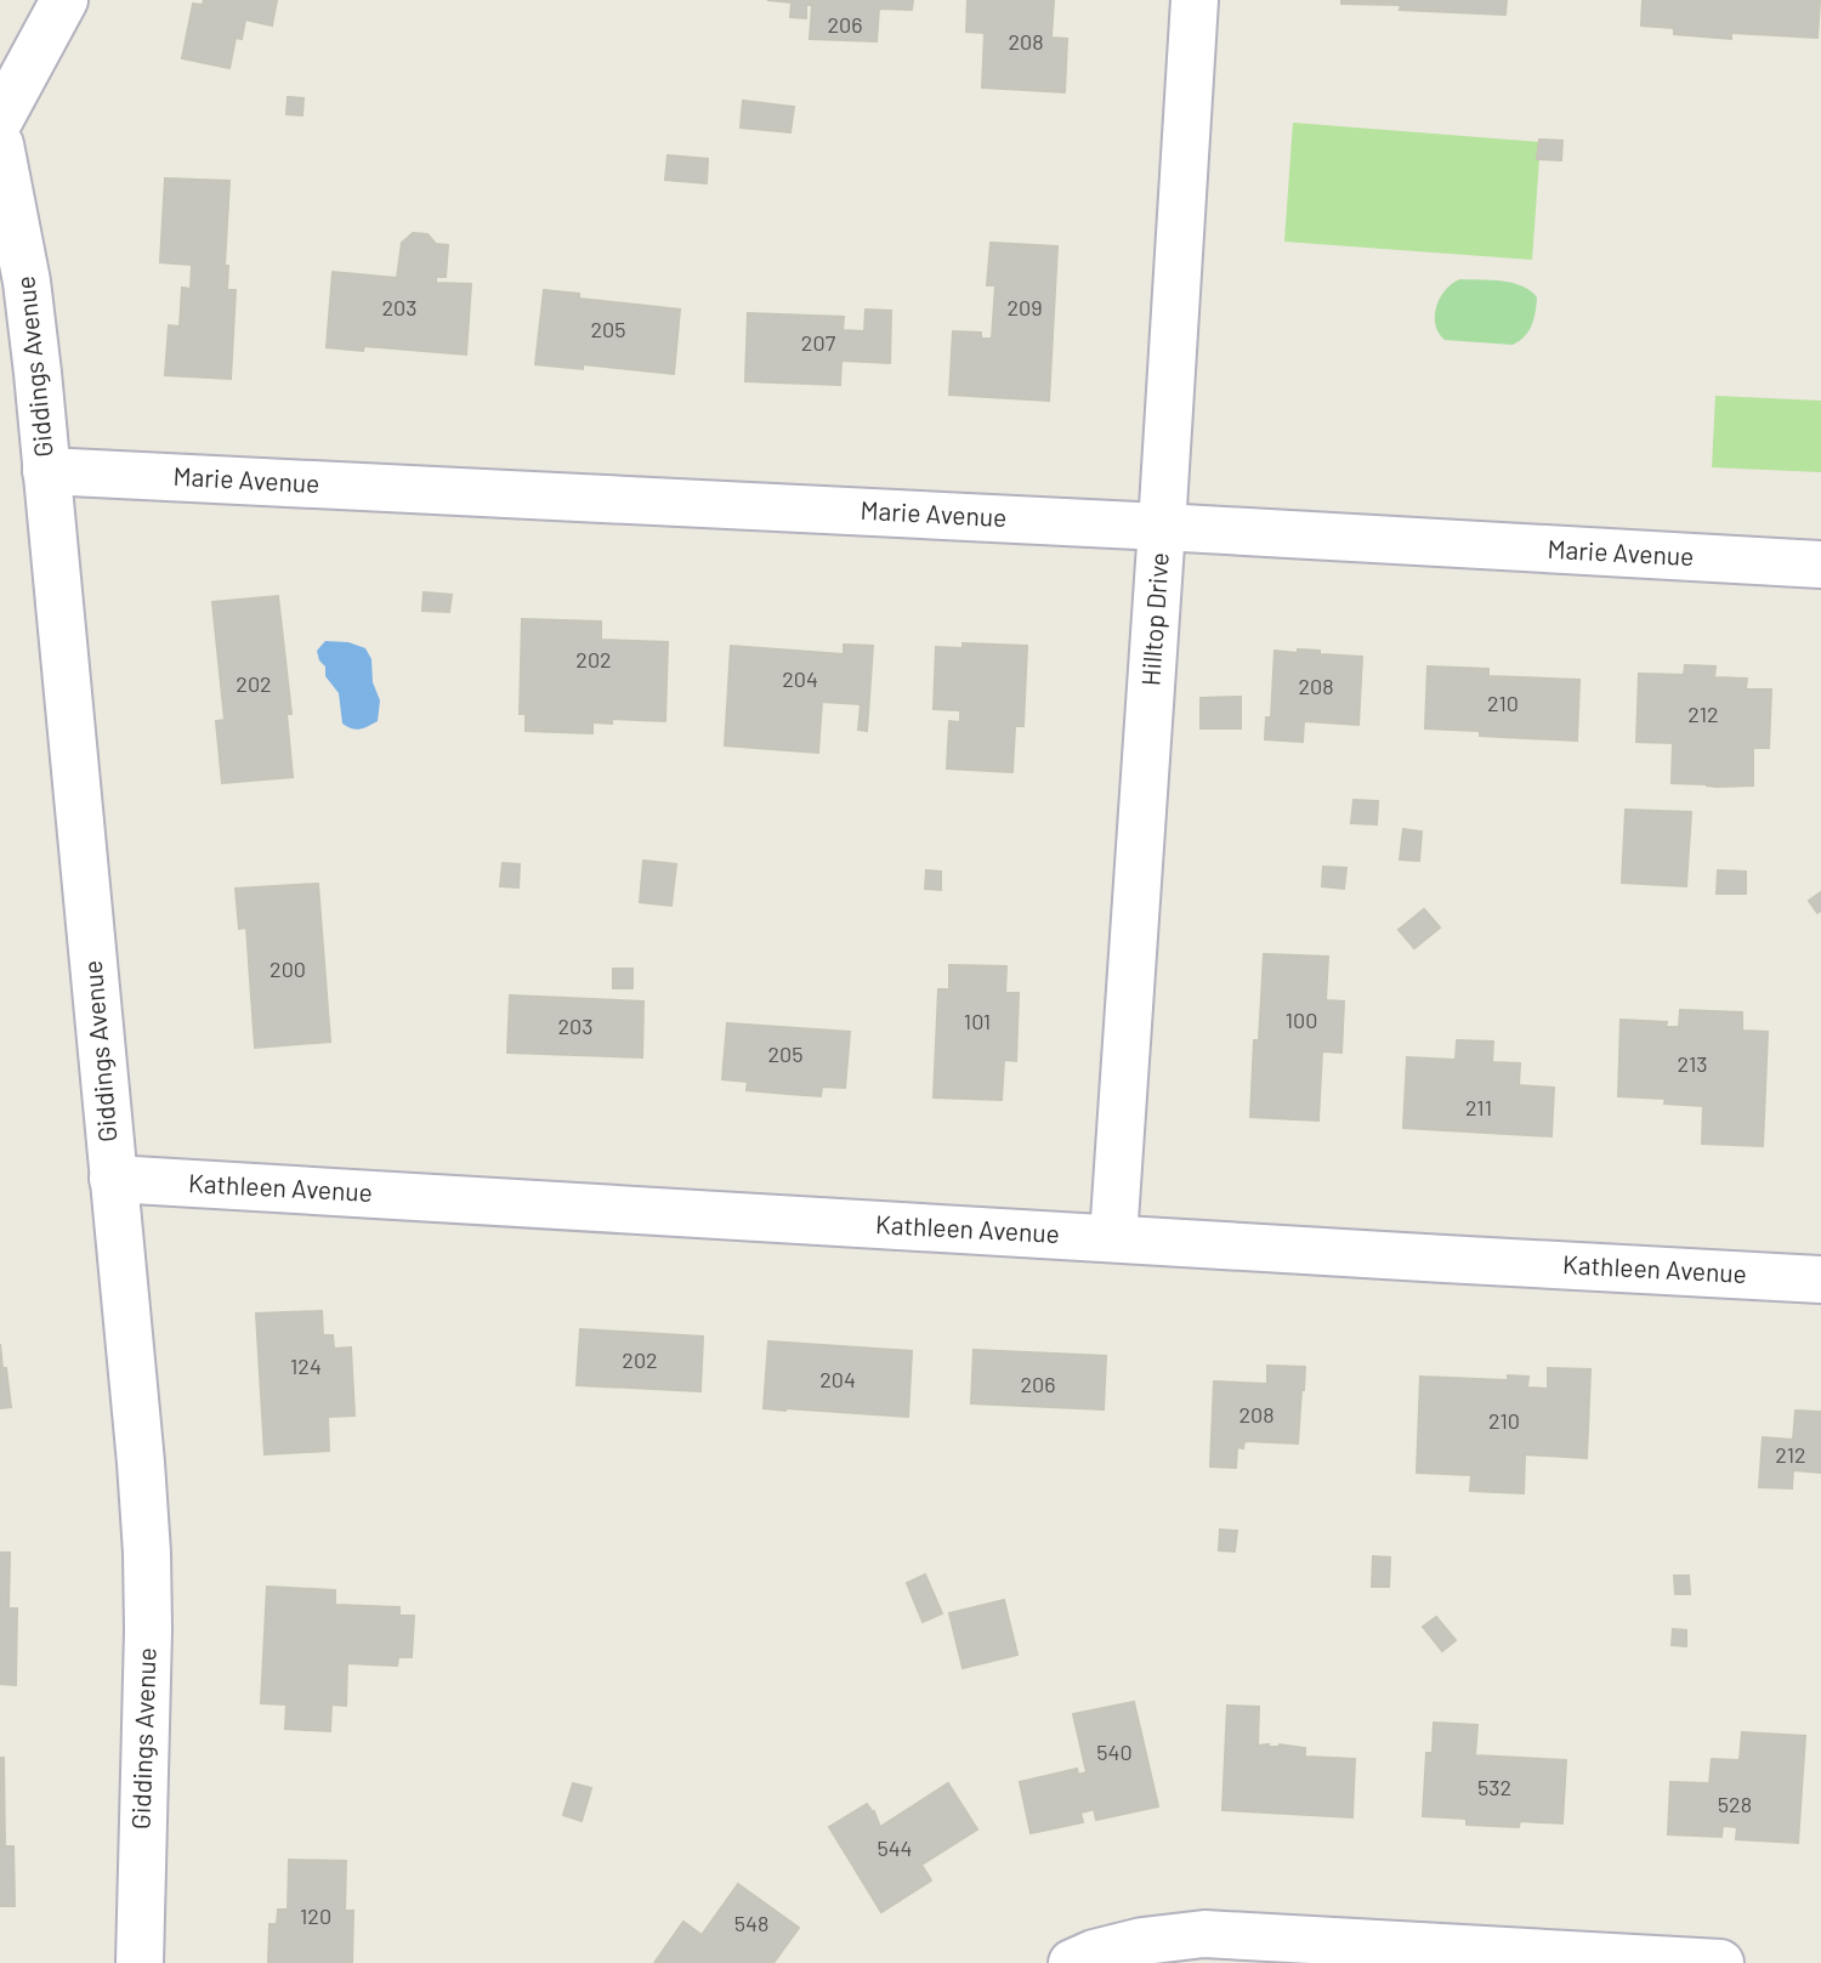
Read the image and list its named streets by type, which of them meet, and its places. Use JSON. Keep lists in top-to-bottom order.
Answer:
{
  "streets": {
    "street": [
      "Giddings Avenue",
      "Marie Avenue",
      "Hilltop Drive",
      "Kathleen Avenue"
    ]
  },
  "crossings": [
    ["Giddings Avenue", "Marie Avenue"],
    ["Giddings Avenue", "Kathleen Avenue"],
    ["Marie Avenue", "Hilltop Drive"],
    ["Hilltop Drive", "Kathleen Avenue"]
  ],
  "house_numbers": [
    "206",
    "208",
    "203",
    "209",
    "205",
    "207",
    "202",
    "204",
    "202",
    "208",
    "210",
    "212",
    "200",
    "100",
    "101",
    "203",
    "205",
    "213",
    "211",
    "202",
    "124",
    "204",
    "206",
    "208",
    "210",
    "212",
    "540",
    "532",
    "528",
    "544",
    "120",
    "548"
  ]
}
